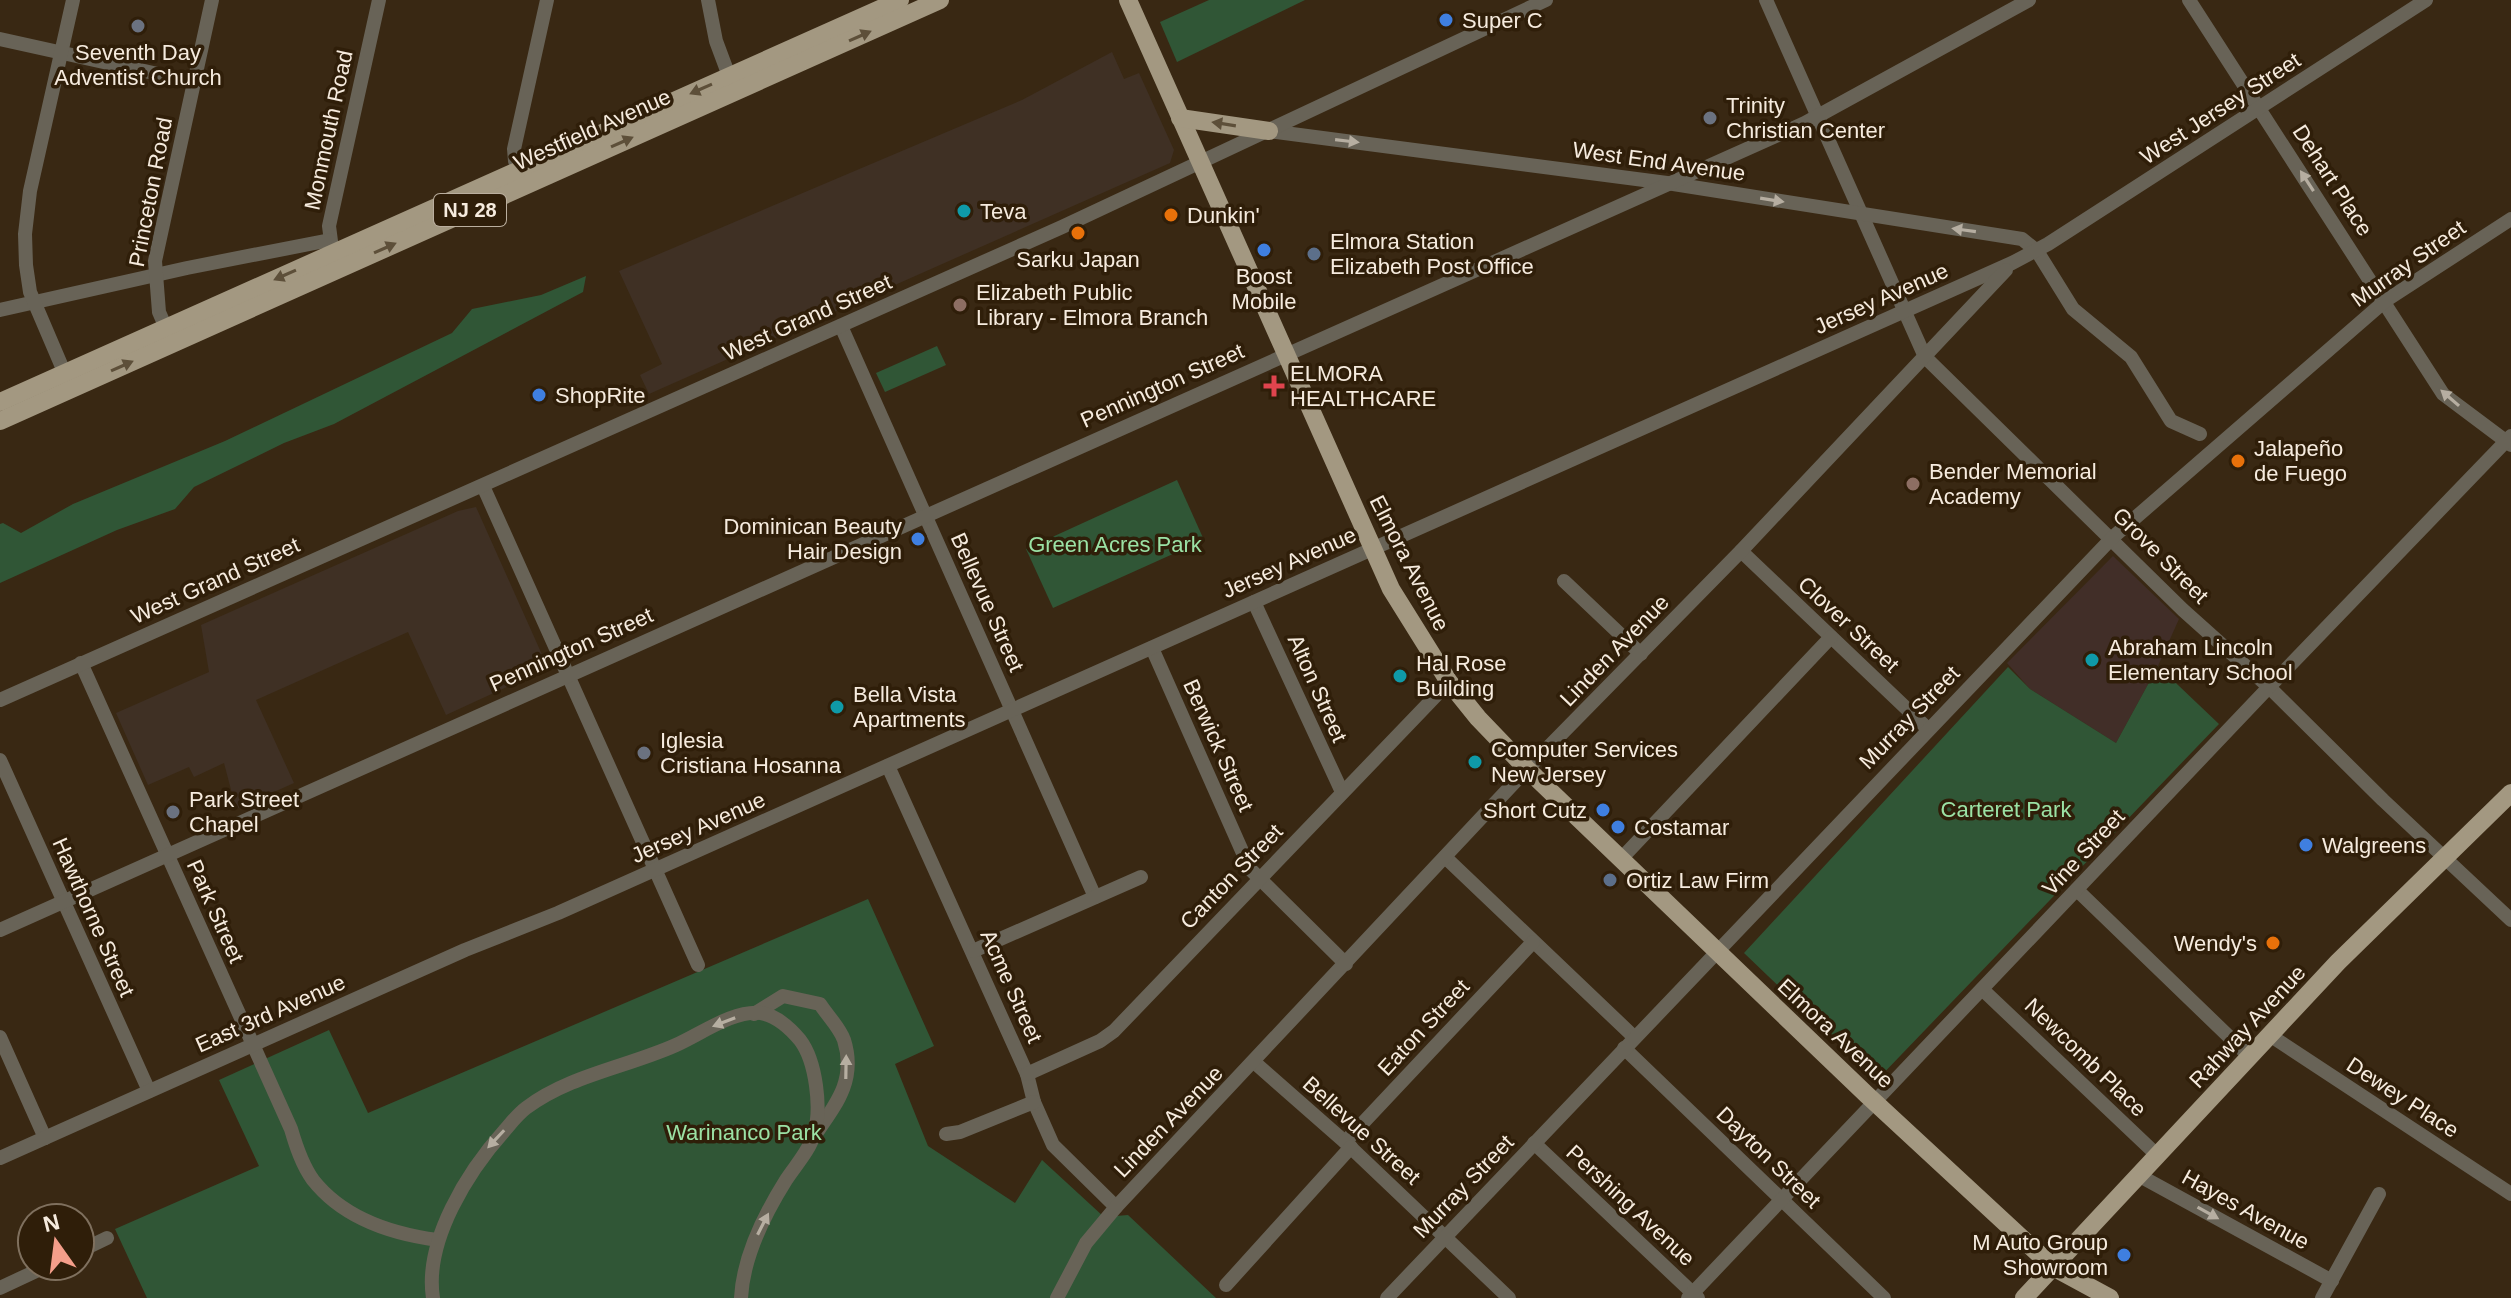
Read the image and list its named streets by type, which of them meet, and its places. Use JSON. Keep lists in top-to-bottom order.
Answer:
{
  "streets": {
    "main road": [
      "Westfield Avenue",
      "NJ 28",
      "Elmora Avenue",
      "Rahway Avenue"
    ],
    "street": [
      "West Jersey Street",
      "Monmouth Road",
      "West End Avenue",
      "Dehart Place",
      "Princeton Road",
      "Murray Street",
      "Jersey Avenue",
      "West Grand Street",
      "Pennington Street",
      "Grove Street",
      "Bellevue Street",
      "Clover Street",
      "Linden Avenue",
      "Alton Street",
      "Berwick Street",
      "Vine Street",
      "Canton Street",
      "Park Street",
      "Hawthorne Street",
      "Acme Street",
      "East 3rd Avenue",
      "Eaton Street",
      "Newcomb Place",
      "Dewey Place",
      "Dayton Street",
      "Pershing Avenue",
      "Hayes Avenue"
    ]
  },
  "crossings": [
    ["West Jersey Street", "West End Avenue"],
    ["West Jersey Street", "Dehart Place"],
    ["West Jersey Street", "Jersey Avenue"],
    ["Westfield Avenue", "Monmouth Road"],
    ["Westfield Avenue", "Princeton Road"],
    ["West End Avenue", "Jersey Avenue"],
    ["West End Avenue", "West Grand Street"],
    ["West End Avenue", "Pennington Street"],
    ["West End Avenue", "Grove Street"],
    ["Dehart Place", "Murray Street"],
    ["Dehart Place", "Vine Street"],
    ["Murray Street", "Grove Street"],
    ["Murray Street", "Elmora Avenue"],
    ["Murray Street", "Bellevue Street"],
    ["Murray Street", "Clover Street"],
    ["Murray Street", "Dayton Street"],
    ["Murray Street", "Pershing Avenue"],
    ["Jersey Avenue", "Grove Street"],
    ["Jersey Avenue", "Elmora Avenue"],
    ["Jersey Avenue", "Bellevue Street"],
    ["Jersey Avenue", "Linden Avenue"],
    ["Jersey Avenue", "Alton Street"],
    ["Jersey Avenue", "Berwick Street"],
    ["Jersey Avenue", "Acme Street"],
    ["Jersey Avenue", "East 3rd Avenue"],
    ["West Grand Street", "Elmora Avenue"],
    ["West Grand Street", "Bellevue Street"],
    ["West Grand Street", "Park Street"],
    ["Pennington Street", "Grove Street"],
    ["Pennington Street", "Elmora Avenue"],
    ["Pennington Street", "Bellevue Street"],
    ["Pennington Street", "Park Street"],
    ["Pennington Street", "Hawthorne Street"],
    ["Grove Street", "Linden Avenue"],
    ["Grove Street", "Vine Street"],
    ["Grove Street", "Rahway Avenue"],
    ["Elmora Avenue", "Linden Avenue"],
    ["Elmora Avenue", "Vine Street"],
    ["Elmora Avenue", "Canton Street"],
    ["Elmora Avenue", "Rahway Avenue"],
    ["Bellevue Street", "Linden Avenue"],
    ["Bellevue Street", "Eaton Street"],
    ["Clover Street", "Linden Avenue"],
    ["Linden Avenue", "Berwick Street"],
    ["Linden Avenue", "Acme Street"],
    ["Alton Street", "Canton Street"],
    ["Berwick Street", "Canton Street"],
    ["Vine Street", "Newcomb Place"],
    ["Vine Street", "Dayton Street"],
    ["Vine Street", "Pershing Avenue"],
    ["Canton Street", "Acme Street"],
    ["Park Street", "East 3rd Avenue"],
    ["Hawthorne Street", "East 3rd Avenue"],
    ["Rahway Avenue", "Newcomb Place"],
    ["Rahway Avenue", "Dewey Place"],
    ["Rahway Avenue", "Hayes Avenue"]
  ],
  "one_way": ["Dehart Place", "Hayes Avenue"],
  "parks": ["Green Acres Park", "Carteret Park", "Warinanco Park"],
  "places": {
    "other": [
      "Super C",
      "Seventh Day Adventist Church",
      "Trinity Christian Center",
      "Teva",
      "Dunkin'",
      "Sarku Japan",
      "Boost Mobile",
      "Elmora Station Elizabeth Post Office",
      "Elizabeth Public Library - Elmora Branch",
      "ShopRite",
      "Jalapeño de Fuego",
      "Bender Memorial Academy",
      "Dominican Beauty Hair Design",
      "Abraham Lincoln Elementary School",
      "Hal Rose Building",
      "Bella Vista Apartments",
      "Iglesia Cristiana Hosanna",
      "Computer Services New Jersey",
      "Short Cutz",
      "Park Street Chapel",
      "Costamar",
      "Walgreens",
      "Ortiz Law Firm",
      "Wendy's",
      "M Auto Group Showroom"
    ],
    "health": ["ELMORA HEALTHCARE"]
  },
  "north": "top"
}
